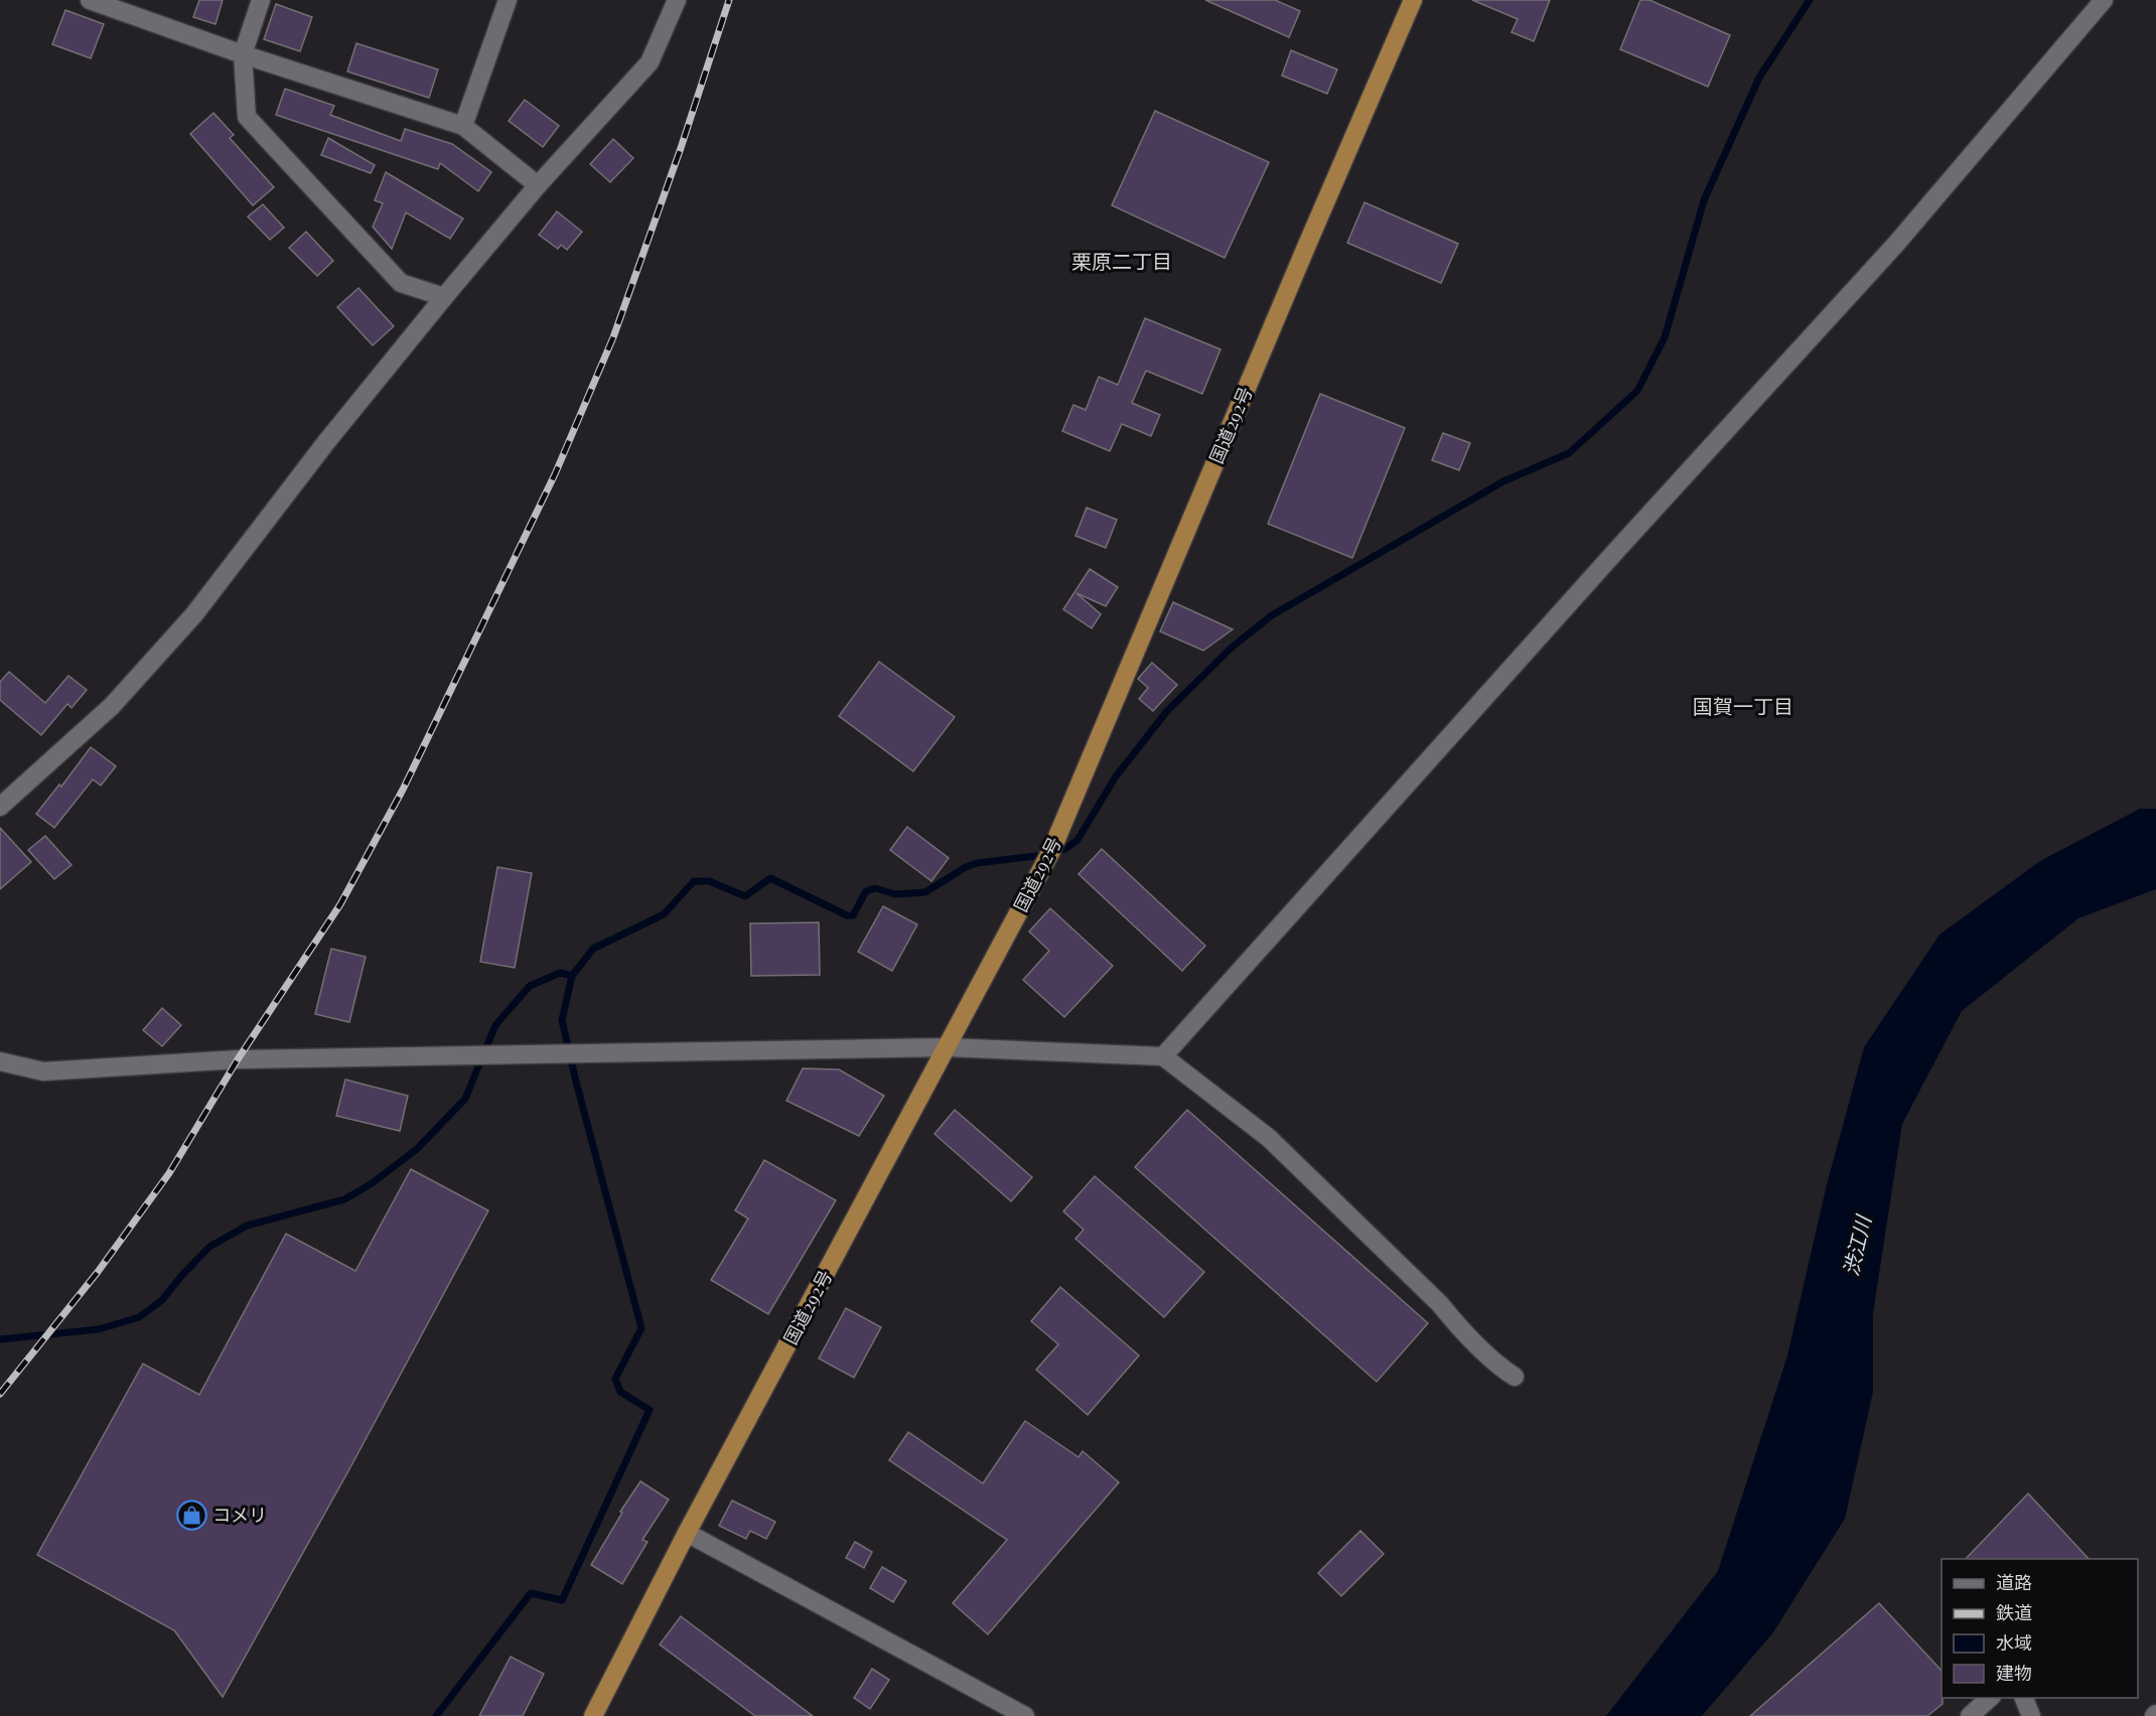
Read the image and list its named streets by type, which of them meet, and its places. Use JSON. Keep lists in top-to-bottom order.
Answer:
{
  "streets": {
    "highway": ["国道292号"]
  },
  "districts": ["栗原二丁目", "国賀一丁目"],
  "water": ["渋江川"],
  "places": {
    "shop": ["コメリ"]
  },
  "legend": [
    "道路",
    "鉄道",
    "水域",
    "建物"
  ]
}
